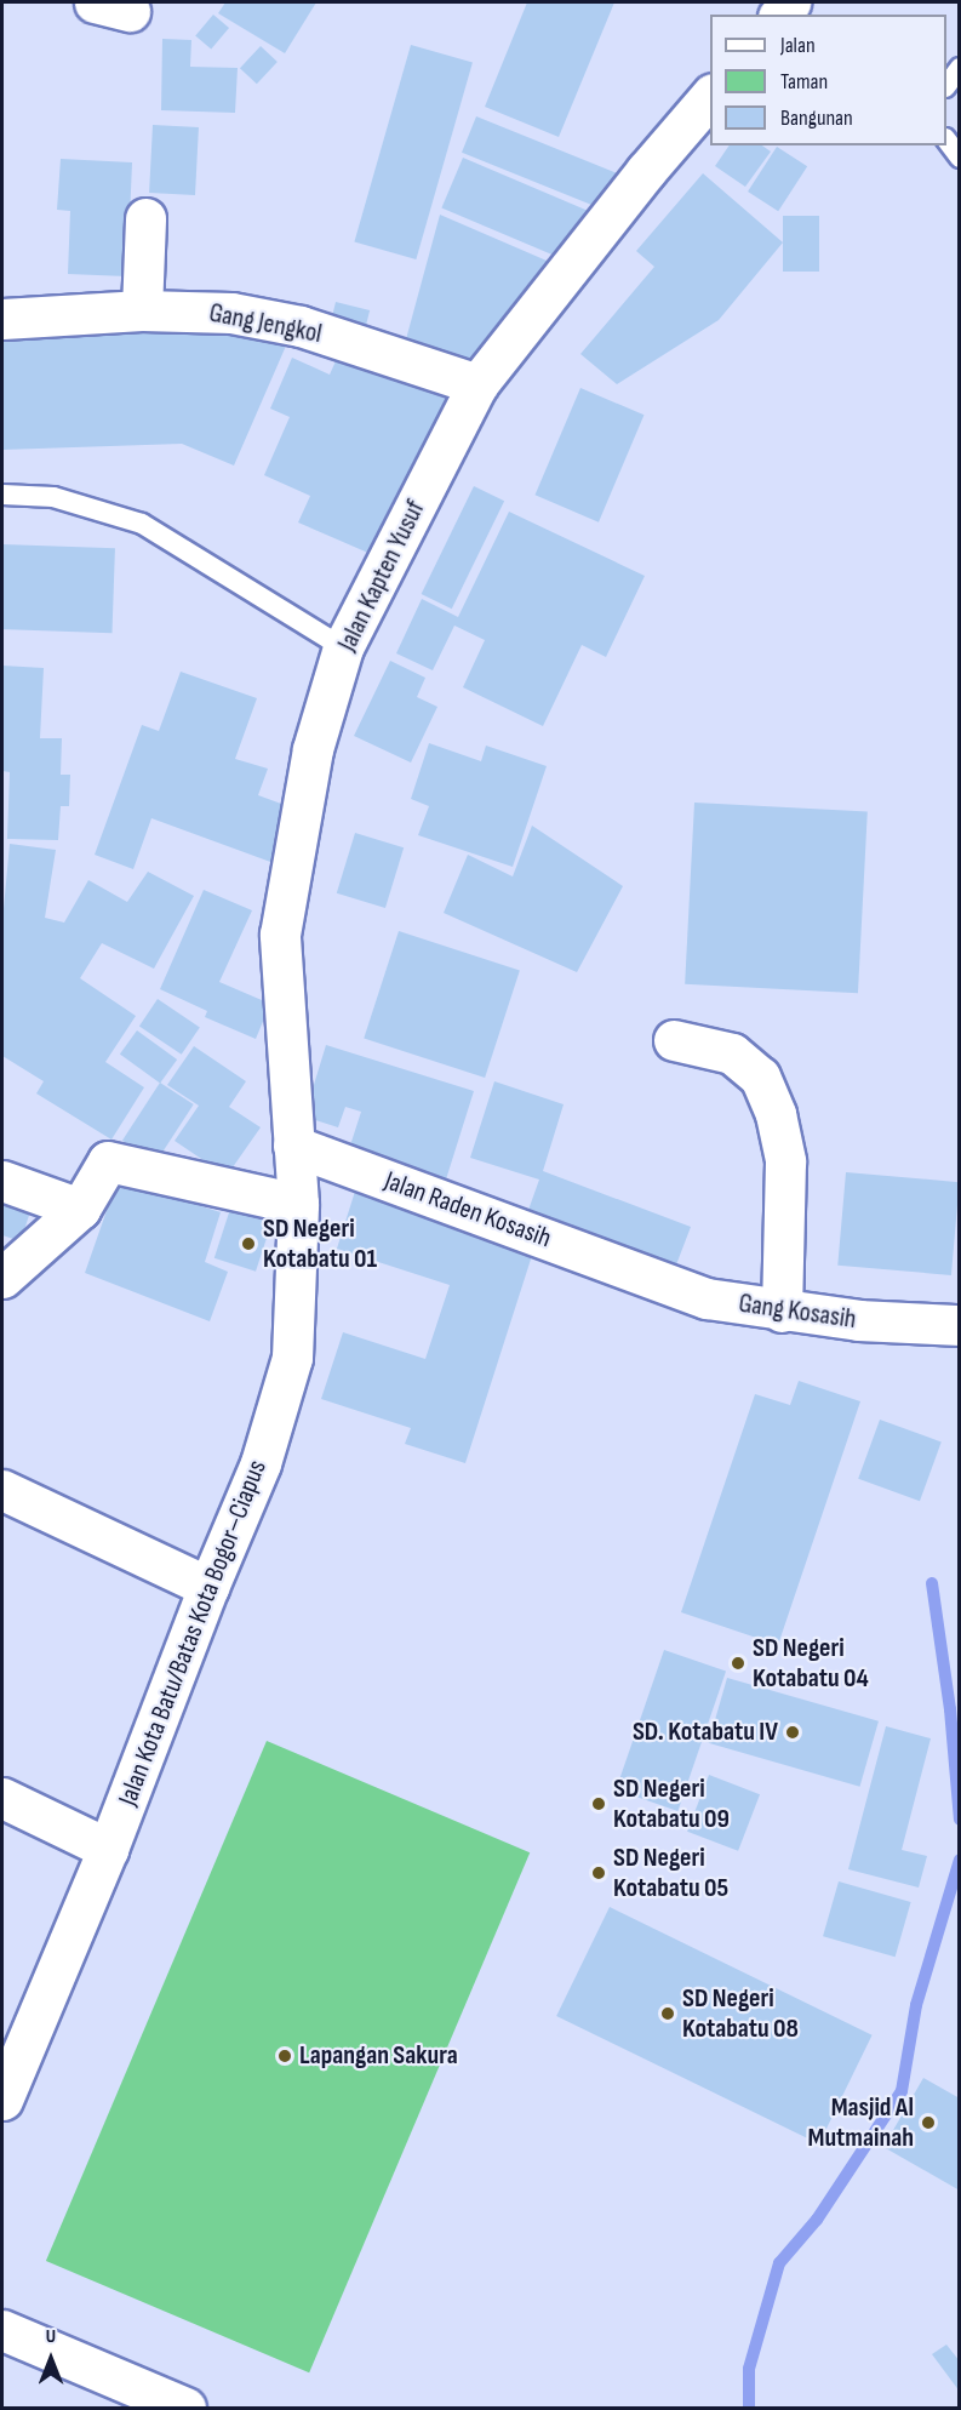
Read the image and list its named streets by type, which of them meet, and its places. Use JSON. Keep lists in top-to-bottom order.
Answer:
{
  "streets": {
    "street": [
      "Gang Jengkol",
      "Jalan Kapten Yusuf",
      "Jalan Raden Kosasih",
      "Gang Kosasih",
      "Jalan Kota Batu/Batas Kota Bogor–Ciapus"
    ]
  },
  "crossings": [
    ["Gang Jengkol", "Jalan Kapten Yusuf"],
    ["Jalan Kapten Yusuf", "Jalan Raden Kosasih"],
    ["Jalan Kapten Yusuf", "Jalan Kota Batu/Batas Kota Bogor–Ciapus"],
    ["Jalan Raden Kosasih", "Gang Kosasih"],
    ["Jalan Raden Kosasih", "Jalan Kota Batu/Batas Kota Bogor–Ciapus"]
  ],
  "places": [
    "SD Negeri Kotabatu 01",
    "SD Negeri Kotabatu 04",
    "SD. Kotabatu IV",
    "SD Negeri Kotabatu 09",
    "SD Negeri Kotabatu 05",
    "SD Negeri Kotabatu 08",
    "Lapangan Sakura",
    "Masjid Al Mutmainah"
  ],
  "legend": ["Jalan", "Taman", "Bangunan"],
  "north": "top"
}
